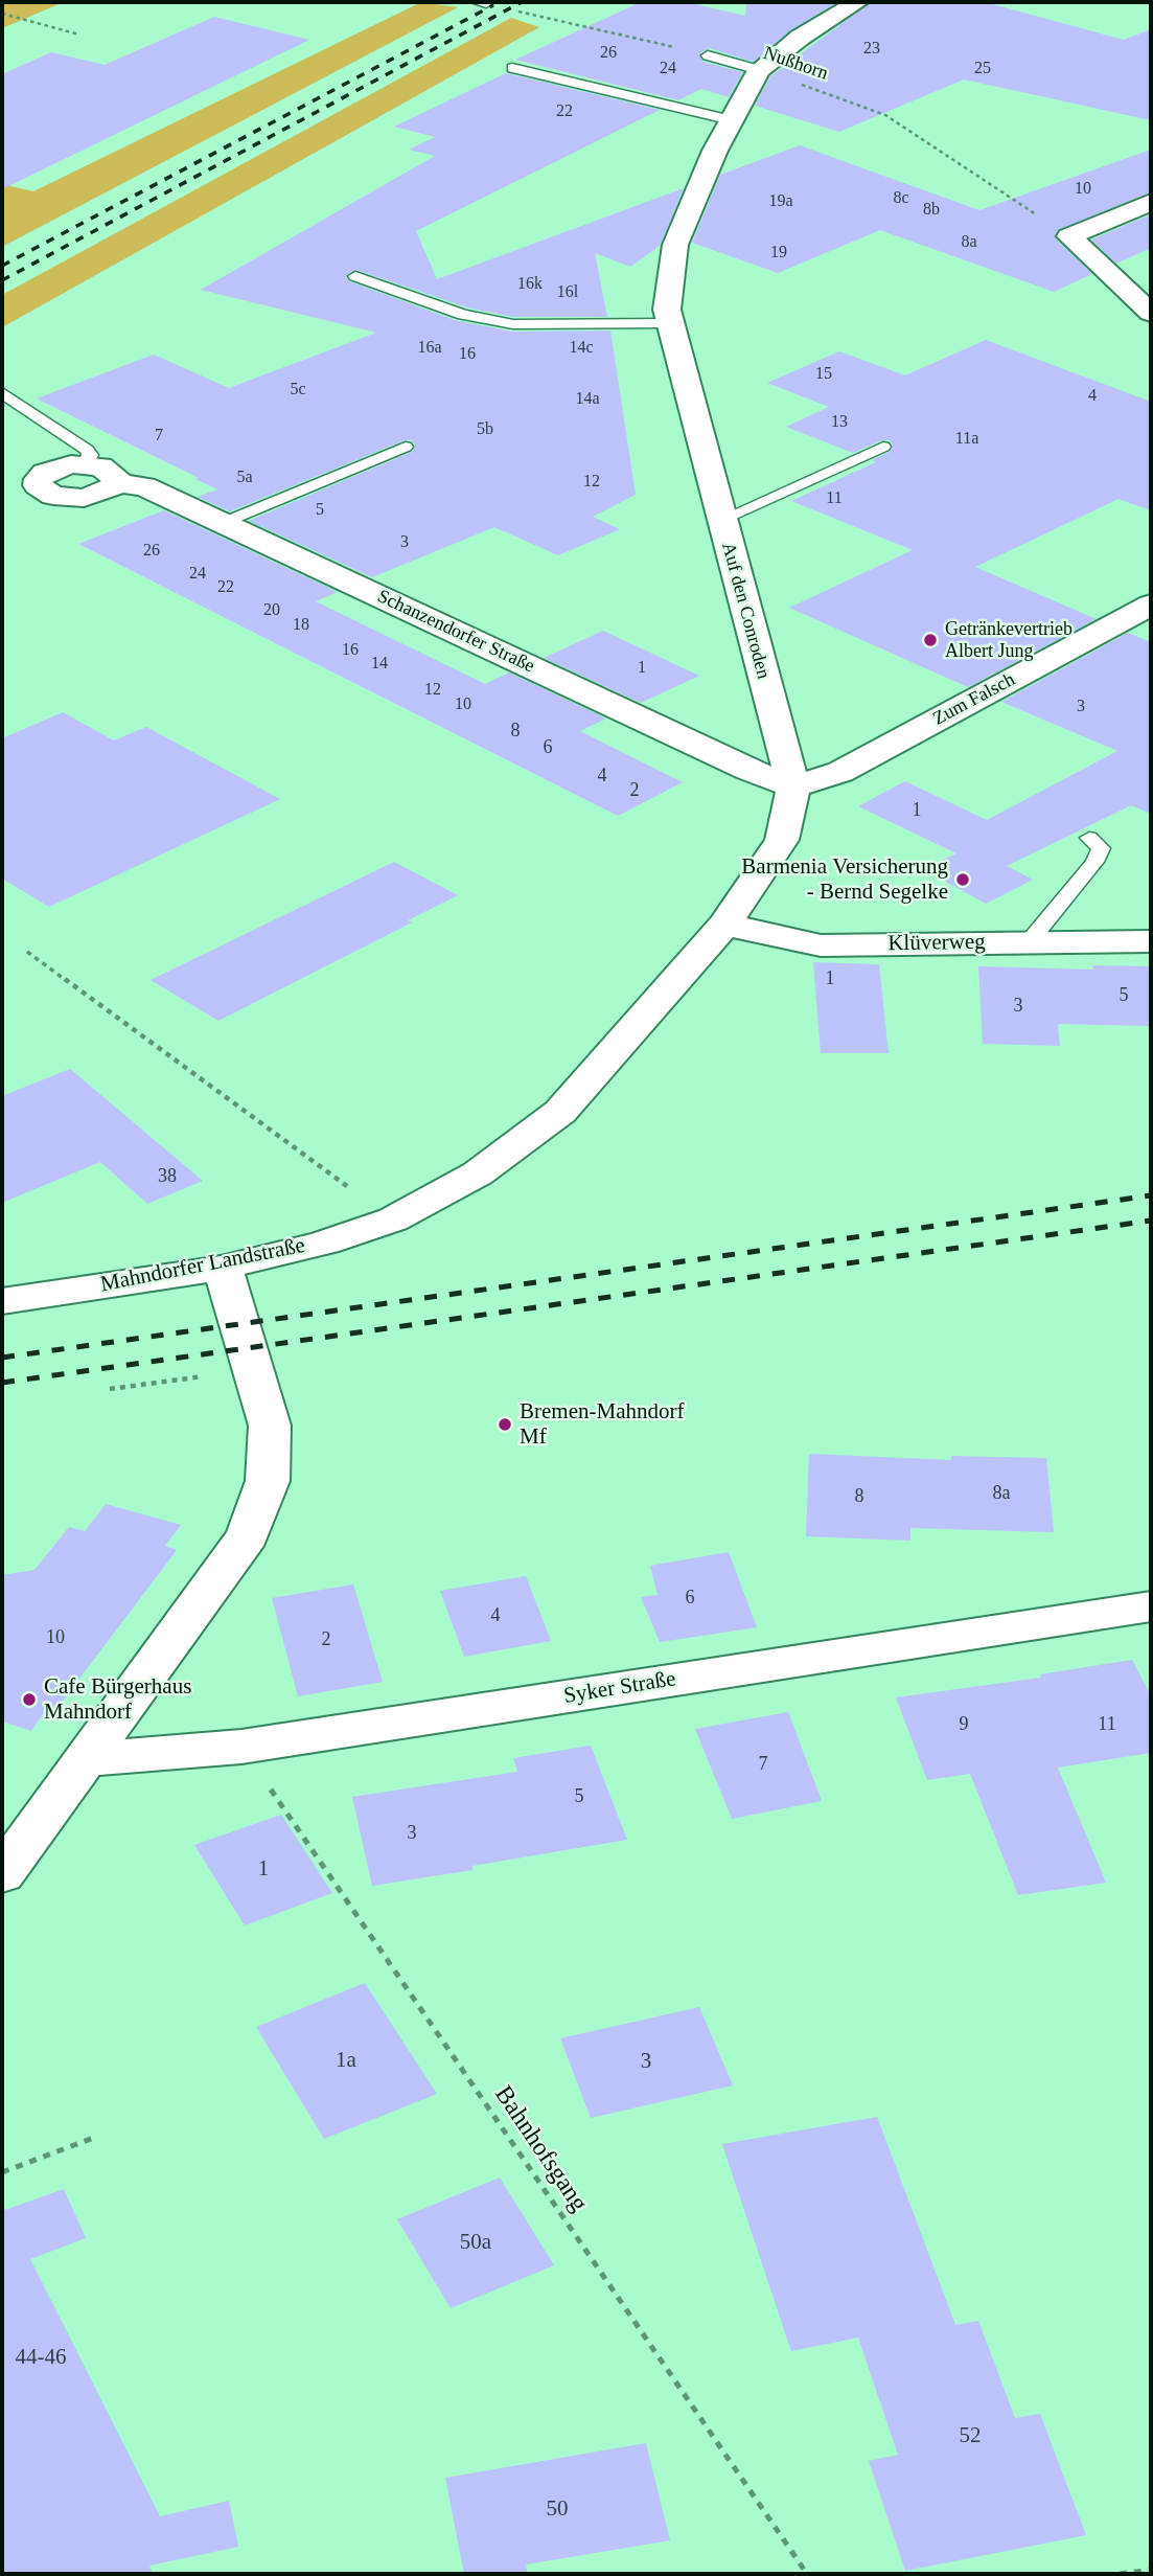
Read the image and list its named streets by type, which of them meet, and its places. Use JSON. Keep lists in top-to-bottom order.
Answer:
{
  "streets": {
    "street": [
      "Auf den Conroden",
      "Schanzendorfer Straße",
      "Zum Falsch",
      "Klüverweg",
      "Mahndorfer Landstraße",
      "Syker Straße"
    ],
    "lane": ["Nußhorn"],
    "path": ["Bahnhofsgang"]
  },
  "crossings": [
    ["Nußhorn", "Auf den Conroden"],
    ["Auf den Conroden", "Schanzendorfer Straße"],
    ["Auf den Conroden", "Zum Falsch"],
    ["Auf den Conroden", "Klüverweg"],
    ["Auf den Conroden", "Mahndorfer Landstraße"],
    ["Schanzendorfer Straße", "Zum Falsch"],
    ["Syker Straße", "Bahnhofsgang"]
  ],
  "places": [
    "Getränkevertrieb Albert Jung",
    "Barmenia Versicherung - Bernd Segelke",
    "Bremen-Mahndorf Mf",
    "Cafe Bürgerhaus Mahndorf"
  ],
  "house_numbers": [
    "23",
    "26",
    "24",
    "25",
    "22",
    "10",
    "8c",
    "19a",
    "8b",
    "8a",
    "19",
    "16k",
    "16l",
    "16a",
    "14c",
    "16",
    "15",
    "5c",
    "4",
    "14a",
    "13",
    "5b",
    "7",
    "11a",
    "5a",
    "12",
    "11",
    "5",
    "3",
    "26",
    "24",
    "22",
    "20",
    "18",
    "16",
    "14",
    "1",
    "12",
    "10",
    "3",
    "8",
    "6",
    "4",
    "2",
    "1",
    "1",
    "5",
    "3",
    "38",
    "8a",
    "8",
    "6",
    "4",
    "10",
    "2",
    "9",
    "11",
    "7",
    "5",
    "3",
    "1",
    "1a",
    "3",
    "50a",
    "44-46",
    "52",
    "50"
  ]
}
